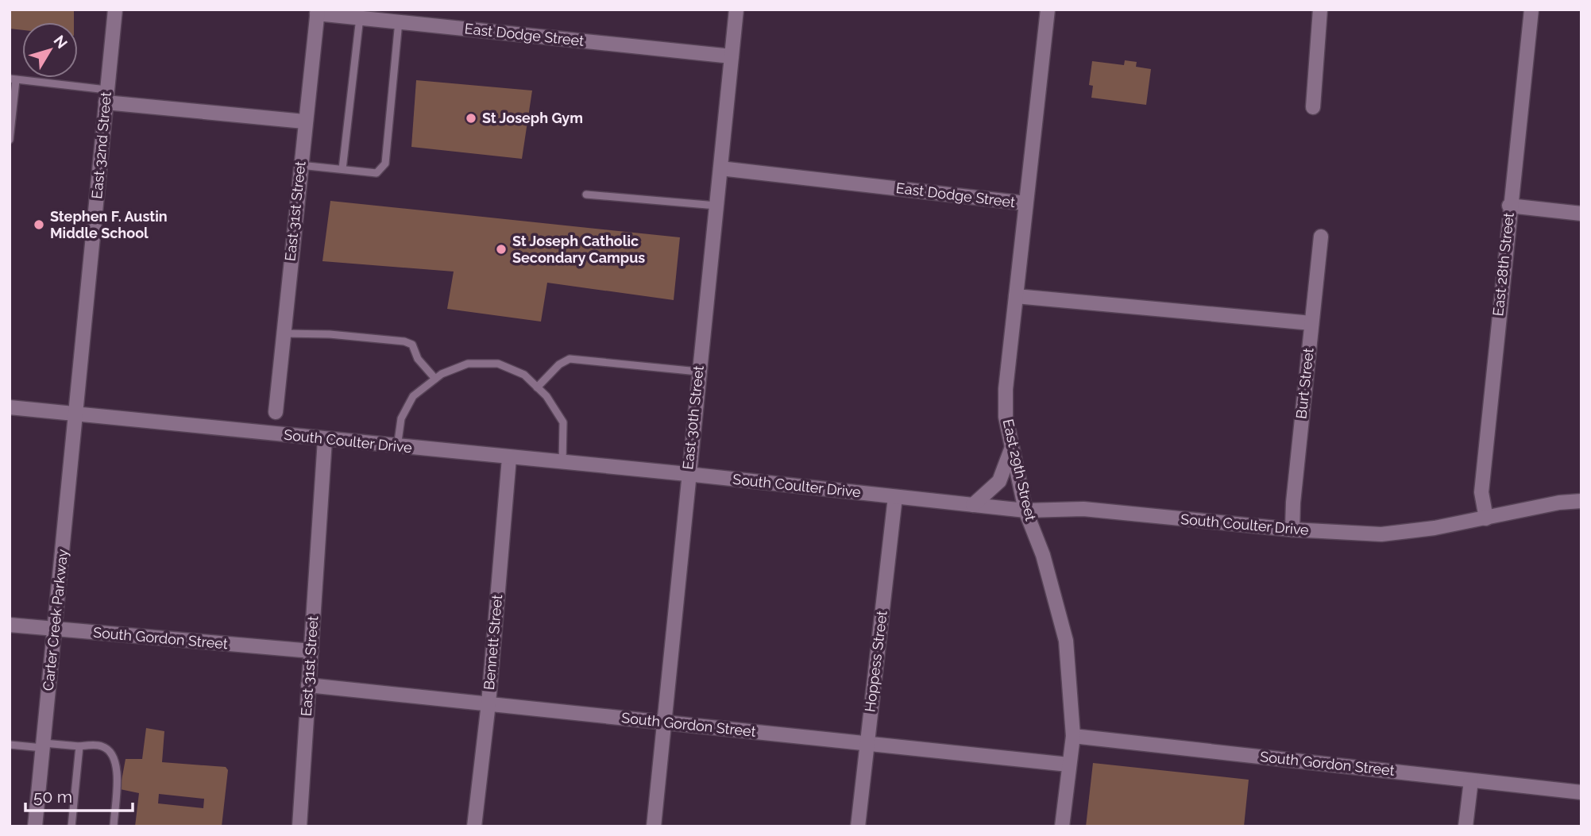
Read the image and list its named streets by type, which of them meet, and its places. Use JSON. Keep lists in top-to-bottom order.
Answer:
{
  "streets": {
    "street": [
      "East Dodge Street",
      "East 32nd Street",
      "East 31st Street",
      "East 28th Street",
      "Burt Street",
      "East 30th Street",
      "South Coulter Drive",
      "East 29th Street",
      "Carter Creek Parkway",
      "South Gordon Street",
      "Bennett Street",
      "Hoppess Street"
    ]
  },
  "crossings": [
    ["East Dodge Street", "East 31st Street"],
    ["East Dodge Street", "East 30th Street"],
    ["East Dodge Street", "East 29th Street"],
    ["East 32nd Street", "South Coulter Drive"],
    ["East 32nd Street", "Carter Creek Parkway"],
    ["East 31st Street", "South Coulter Drive"],
    ["East 31st Street", "South Gordon Street"],
    ["East 28th Street", "South Coulter Drive"],
    ["Burt Street", "South Coulter Drive"],
    ["East 30th Street", "South Coulter Drive"],
    ["East 30th Street", "South Gordon Street"],
    ["South Coulter Drive", "East 29th Street"],
    ["South Coulter Drive", "Carter Creek Parkway"],
    ["South Coulter Drive", "Bennett Street"],
    ["South Coulter Drive", "Hoppess Street"],
    ["East 29th Street", "South Gordon Street"],
    ["Carter Creek Parkway", "South Gordon Street"],
    ["South Gordon Street", "Bennett Street"],
    ["South Gordon Street", "Hoppess Street"]
  ],
  "places": ["St Joseph Gym", "Stephen F. Austin Middle School", "St Joseph Catholic Secondary Campus"],
  "scale_bar": "50 m",
  "north": "top right"
}
